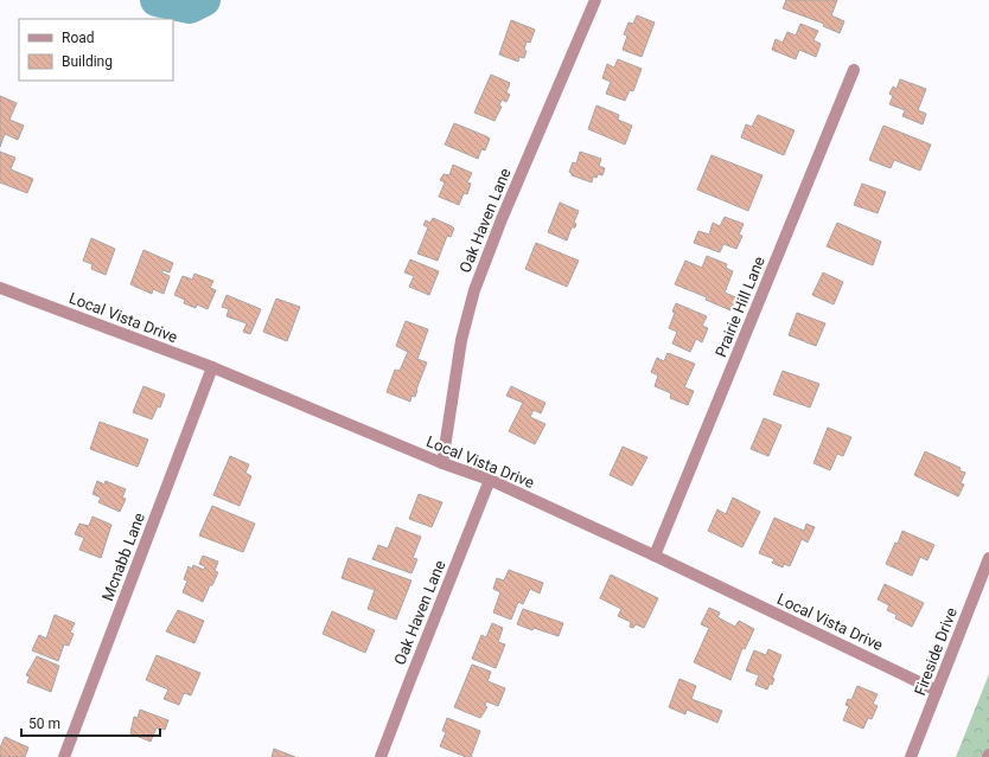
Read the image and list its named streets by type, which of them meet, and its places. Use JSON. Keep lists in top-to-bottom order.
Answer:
{
  "streets": {
    "street": [
      "Oak Haven Lane",
      "Prairie Hill Lane",
      "Local Vista Drive",
      "Mcnabb Lane",
      "Fireside Drive"
    ]
  },
  "crossings": [
    ["Oak Haven Lane", "Local Vista Drive"],
    ["Prairie Hill Lane", "Local Vista Drive"],
    ["Local Vista Drive", "Mcnabb Lane"],
    ["Local Vista Drive", "Fireside Drive"]
  ],
  "legend": ["Road", "Building"],
  "scale_bar": "50 m"
}
